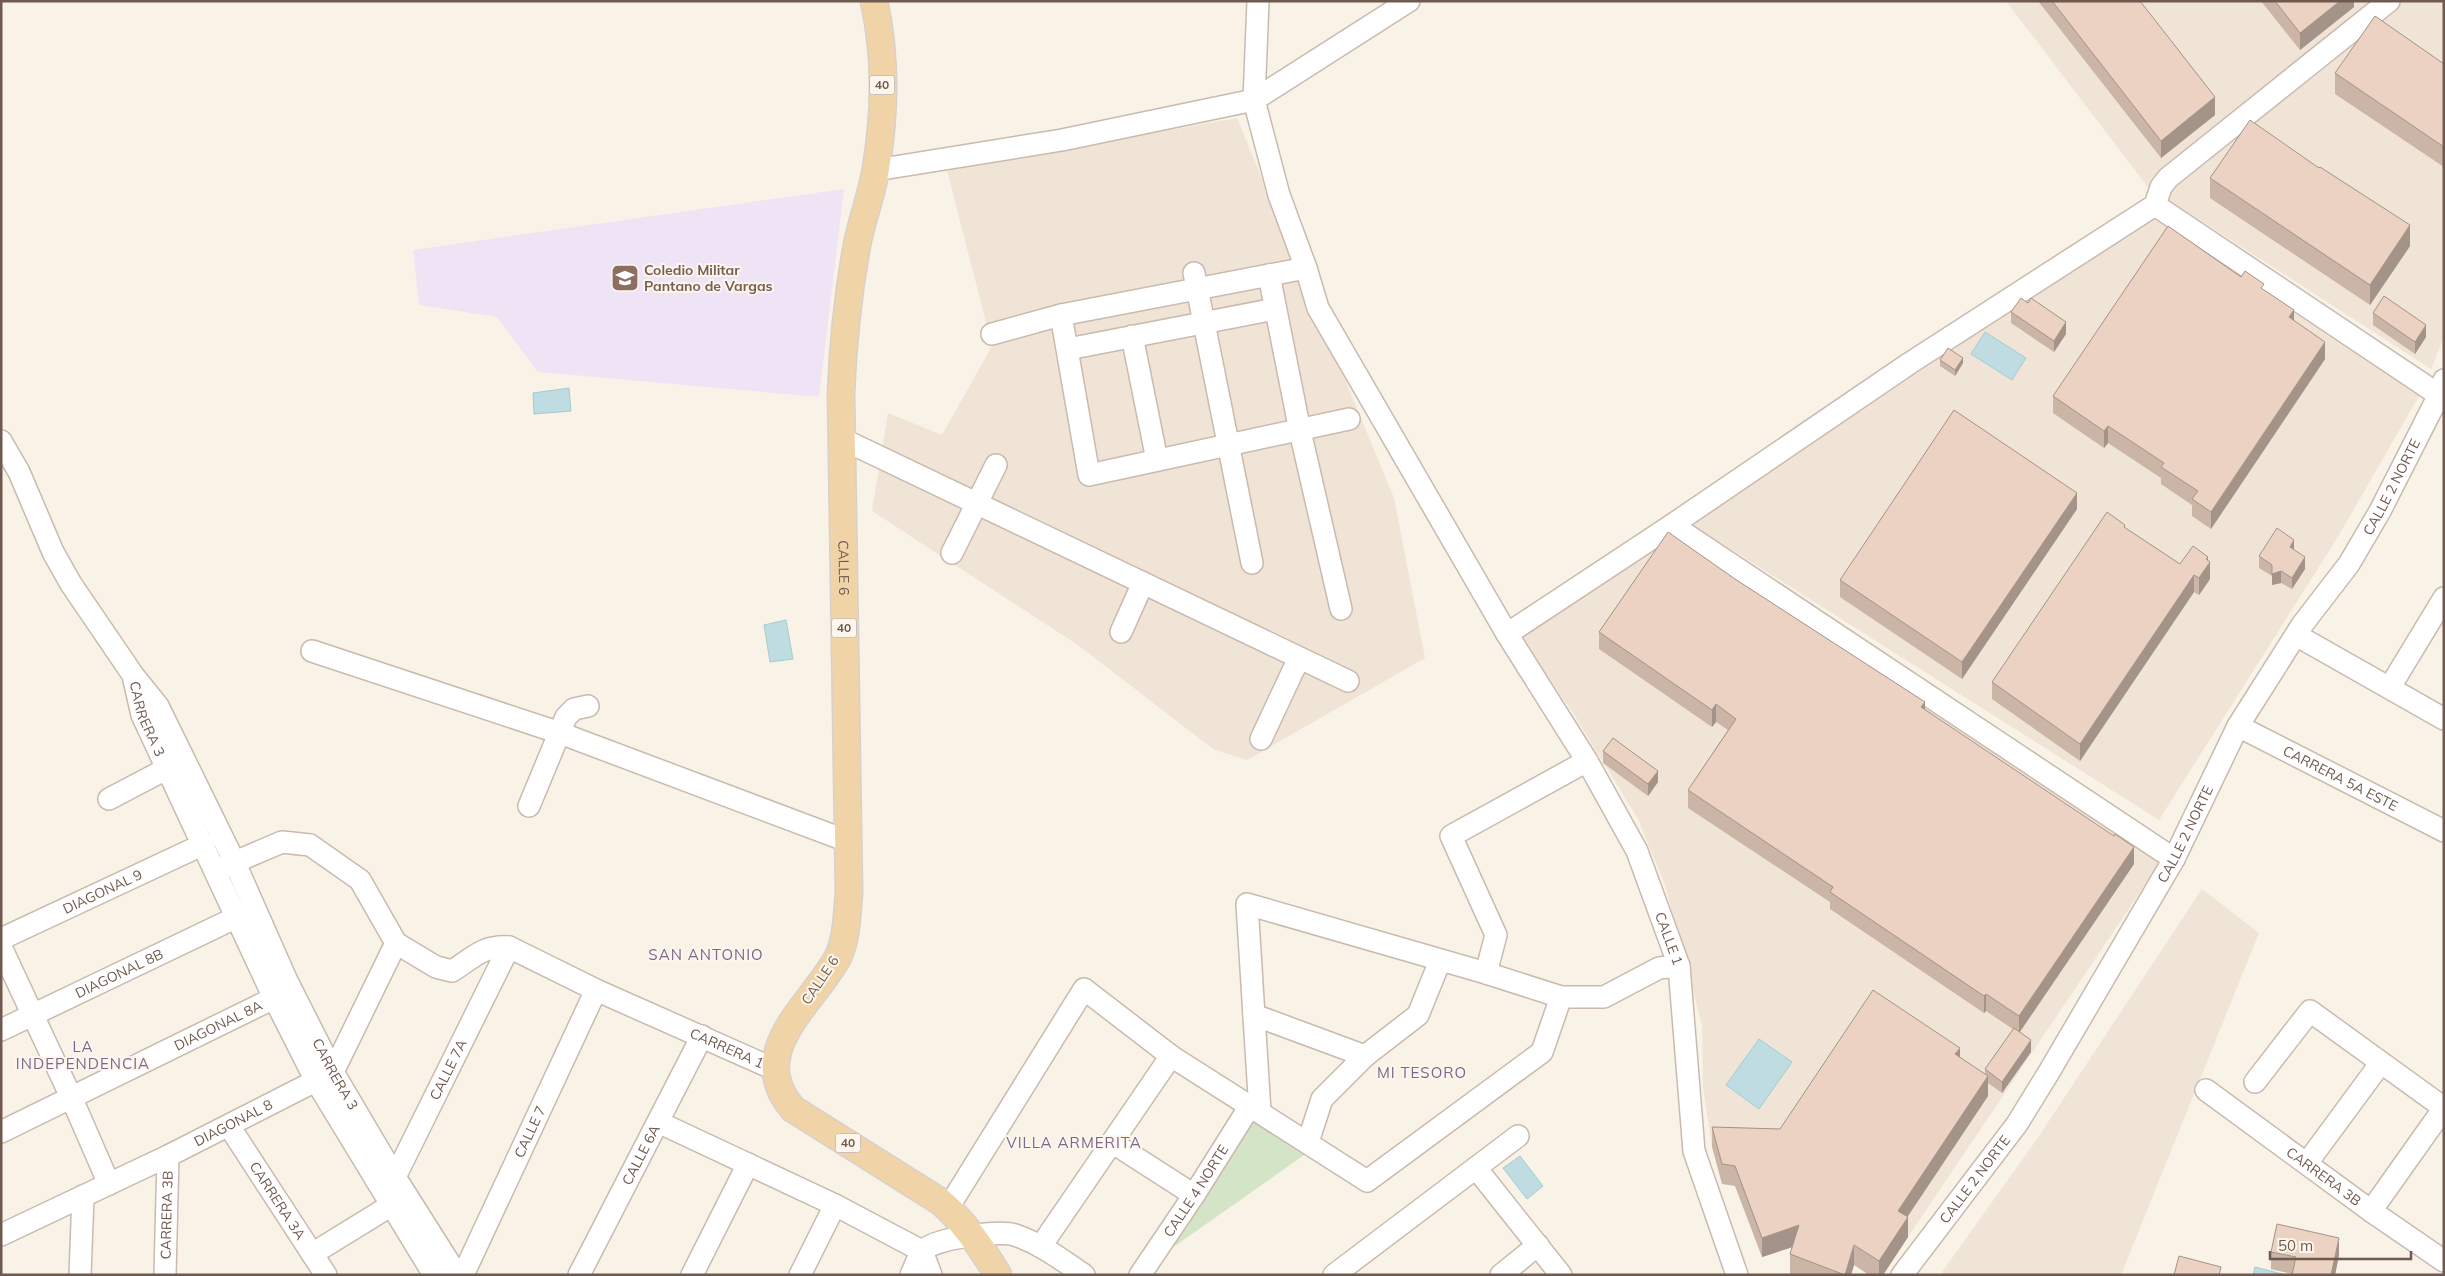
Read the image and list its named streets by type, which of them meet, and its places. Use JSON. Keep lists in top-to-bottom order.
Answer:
{
  "streets": {
    "main road": ["40", "CALLE 6", "CARRERA 1"],
    "street": [
      "CALLE 2 NORTE",
      "CARRERA 3",
      "CARRERA 5A ESTE",
      "DIAGONAL 9",
      "CALLE 1",
      "DIAGONAL 8B",
      "DIAGONAL 8A",
      "CALLE 7A",
      "DIAGONAL 8",
      "CALLE 7",
      "CALLE 6A",
      "CARRERA 3B",
      "CALLE 4 NORTE",
      "CARRERA 3A"
    ]
  },
  "crossings": [
    ["40", "CALLE 6"],
    ["CALLE 2 NORTE", "CARRERA 5A ESTE"],
    ["CALLE 6", "CARRERA 1"],
    ["CARRERA 3", "DIAGONAL 9"],
    ["CARRERA 3", "DIAGONAL 8B"],
    ["CARRERA 3", "DIAGONAL 8A"],
    ["CARRERA 3", "CALLE 7A"],
    ["CARRERA 3", "DIAGONAL 8"],
    ["CARRERA 1", "CALLE 7A"],
    ["CARRERA 1", "CALLE 7"],
    ["CARRERA 1", "CALLE 6A"],
    ["DIAGONAL 8", "CARRERA 3B"],
    ["DIAGONAL 8", "CARRERA 3A"]
  ],
  "districts": [
    "SAN ANTONIO",
    "LA INDEPENDENCIA",
    "MI TESORO",
    "VILLA ARMERITA"
  ],
  "places": {
    "school or university": ["Coledio Militar Pantano de Vargas"]
  },
  "scale_bar": "50 m"
}
